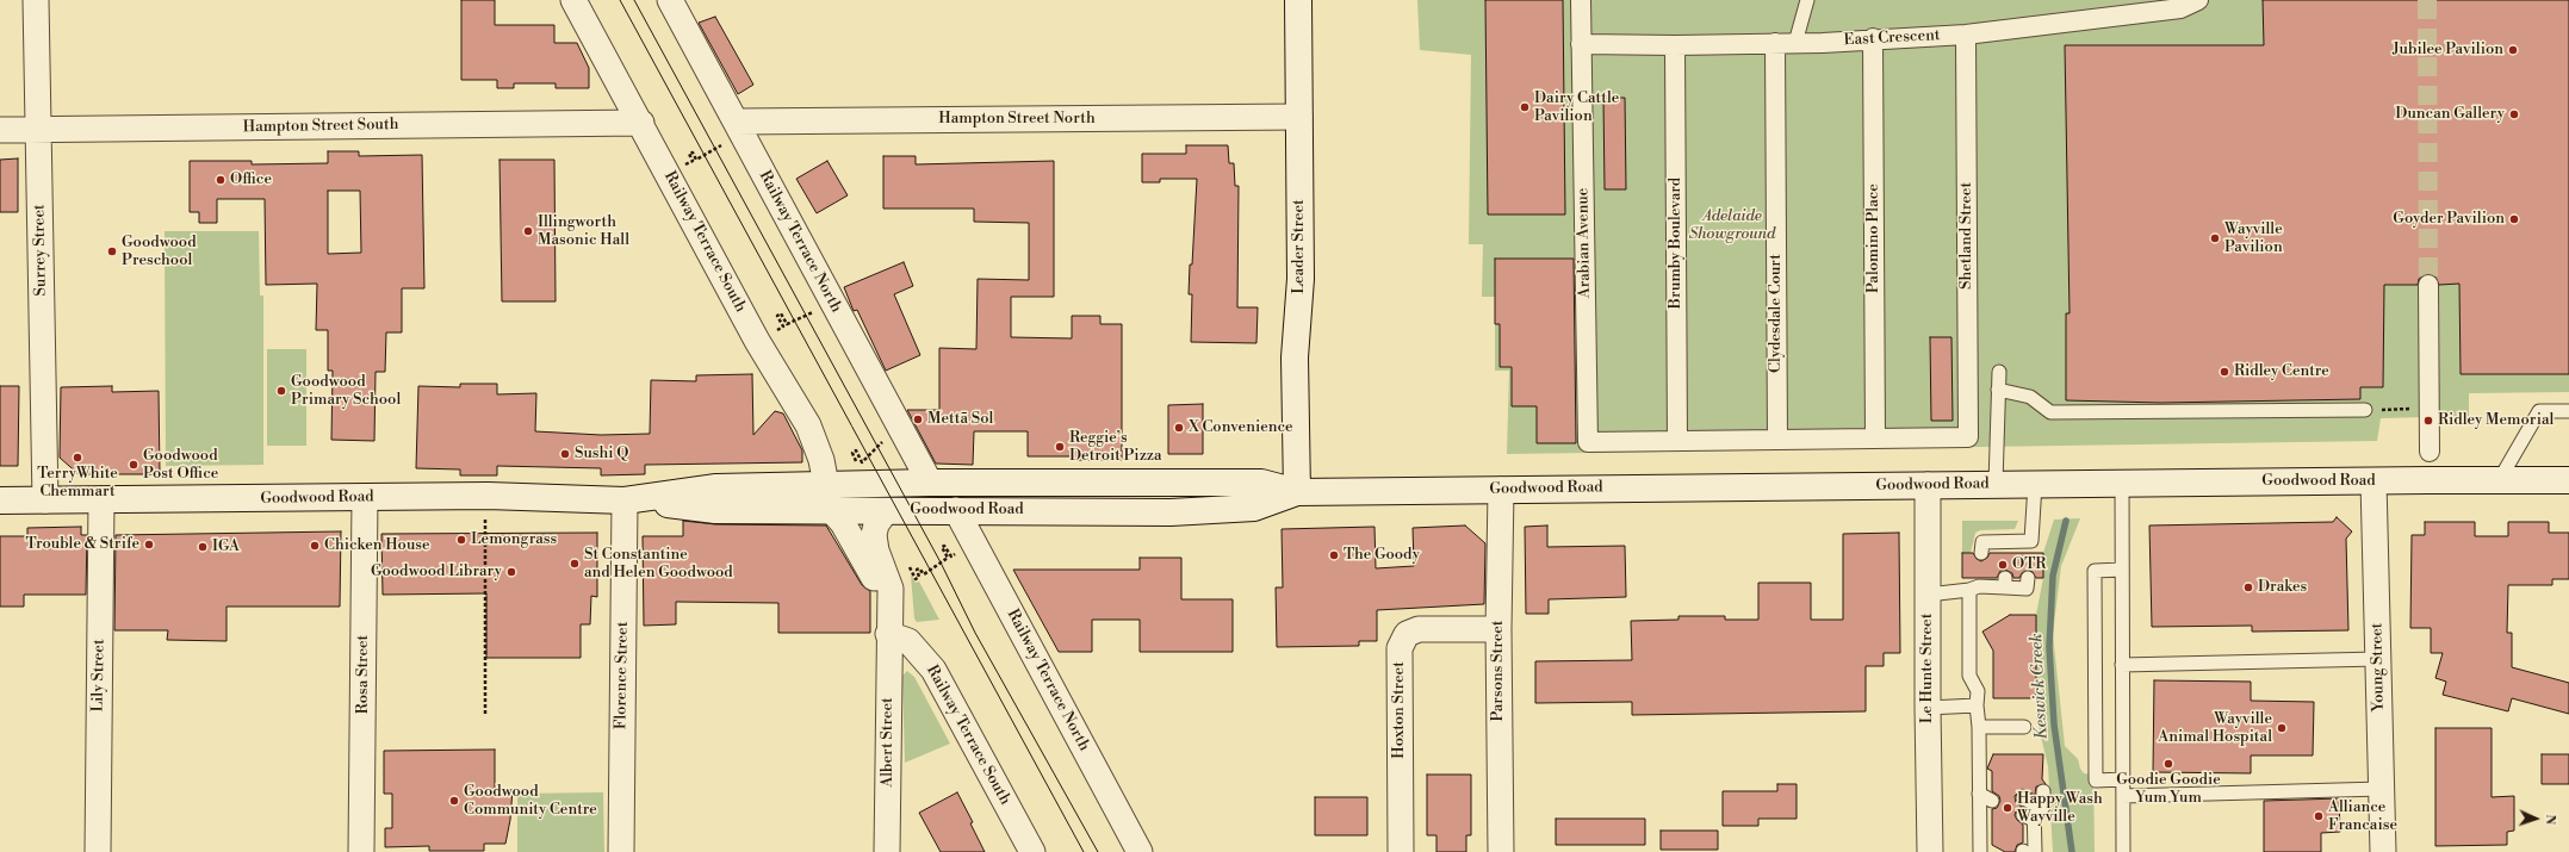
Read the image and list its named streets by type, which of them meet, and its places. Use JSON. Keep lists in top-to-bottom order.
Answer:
{
  "streets": {
    "main road": ["Leader Street", "Goodwood Road"],
    "street": [
      "East Crescent",
      "Hampton Street North",
      "Hampton Street South",
      "Shetland Street",
      "Palomino Place",
      "Railway Terrace South",
      "Railway Terrace North",
      "Arabian Avenue",
      "Brumby Boulevard",
      "Surrey Street",
      "Clydesdale Court",
      "Young Street",
      "Le Hunte Street",
      "Parsons Street",
      "Rosa Street",
      "Lily Street",
      "Florence Street",
      "Hoxton Street",
      "Albert Street"
    ]
  },
  "crossings": [
    ["East Crescent", "Shetland Street"],
    ["East Crescent", "Palomino Place"],
    ["East Crescent", "Arabian Avenue"],
    ["East Crescent", "Brumby Boulevard"],
    ["East Crescent", "Clydesdale Court"],
    ["Hampton Street North", "Railway Terrace North"],
    ["Hampton Street North", "Leader Street"],
    ["Hampton Street South", "Railway Terrace South"],
    ["Hampton Street South", "Surrey Street"],
    ["Shetland Street", "Palomino Place"],
    ["Railway Terrace South", "Goodwood Road"],
    ["Railway Terrace South", "Albert Street"],
    ["Railway Terrace North", "Goodwood Road"],
    ["Arabian Avenue", "Brumby Boulevard"],
    ["Leader Street", "Goodwood Road"],
    ["Surrey Street", "Goodwood Road"],
    ["Goodwood Road", "Young Street"],
    ["Goodwood Road", "Le Hunte Street"],
    ["Goodwood Road", "Parsons Street"],
    ["Goodwood Road", "Rosa Street"],
    ["Goodwood Road", "Lily Street"],
    ["Goodwood Road", "Florence Street"],
    ["Goodwood Road", "Albert Street"],
    ["Parsons Street", "Hoxton Street"]
  ],
  "water": ["Keswick Creek"],
  "parks": ["Adelaide Showground"],
  "places": [
    "Jubilee Pavilion",
    "Dairy Cattle Pavilion",
    "Duncan Gallery",
    "Office",
    "Goyder Pavilion",
    "Illingworth Masonic Hall",
    "Wayville Pavilion",
    "Goodwood Preschool",
    "Ridley Centre",
    "Goodwood Primary School",
    "Mettā Sol",
    "Ridley Memorial",
    "X Convenience",
    "Reggie’s Detroit Pizza",
    "Sushi Q",
    "TerryWhite Chemmart",
    "Goodwood Post Office",
    "Lemongrass",
    "Trouble & Strife",
    "Chicken House",
    "IGA",
    "The Goody",
    "St Constantine and Helen Goodwood",
    "OTR",
    "Goodwood Library",
    "Drakes",
    "Wayville Animal Hospital",
    "Goodie Goodie Yum Yum",
    "Goodwood Community Centre",
    "Happy Wash Wayville",
    "Alliance Francaise"
  ],
  "north": "right"
}
